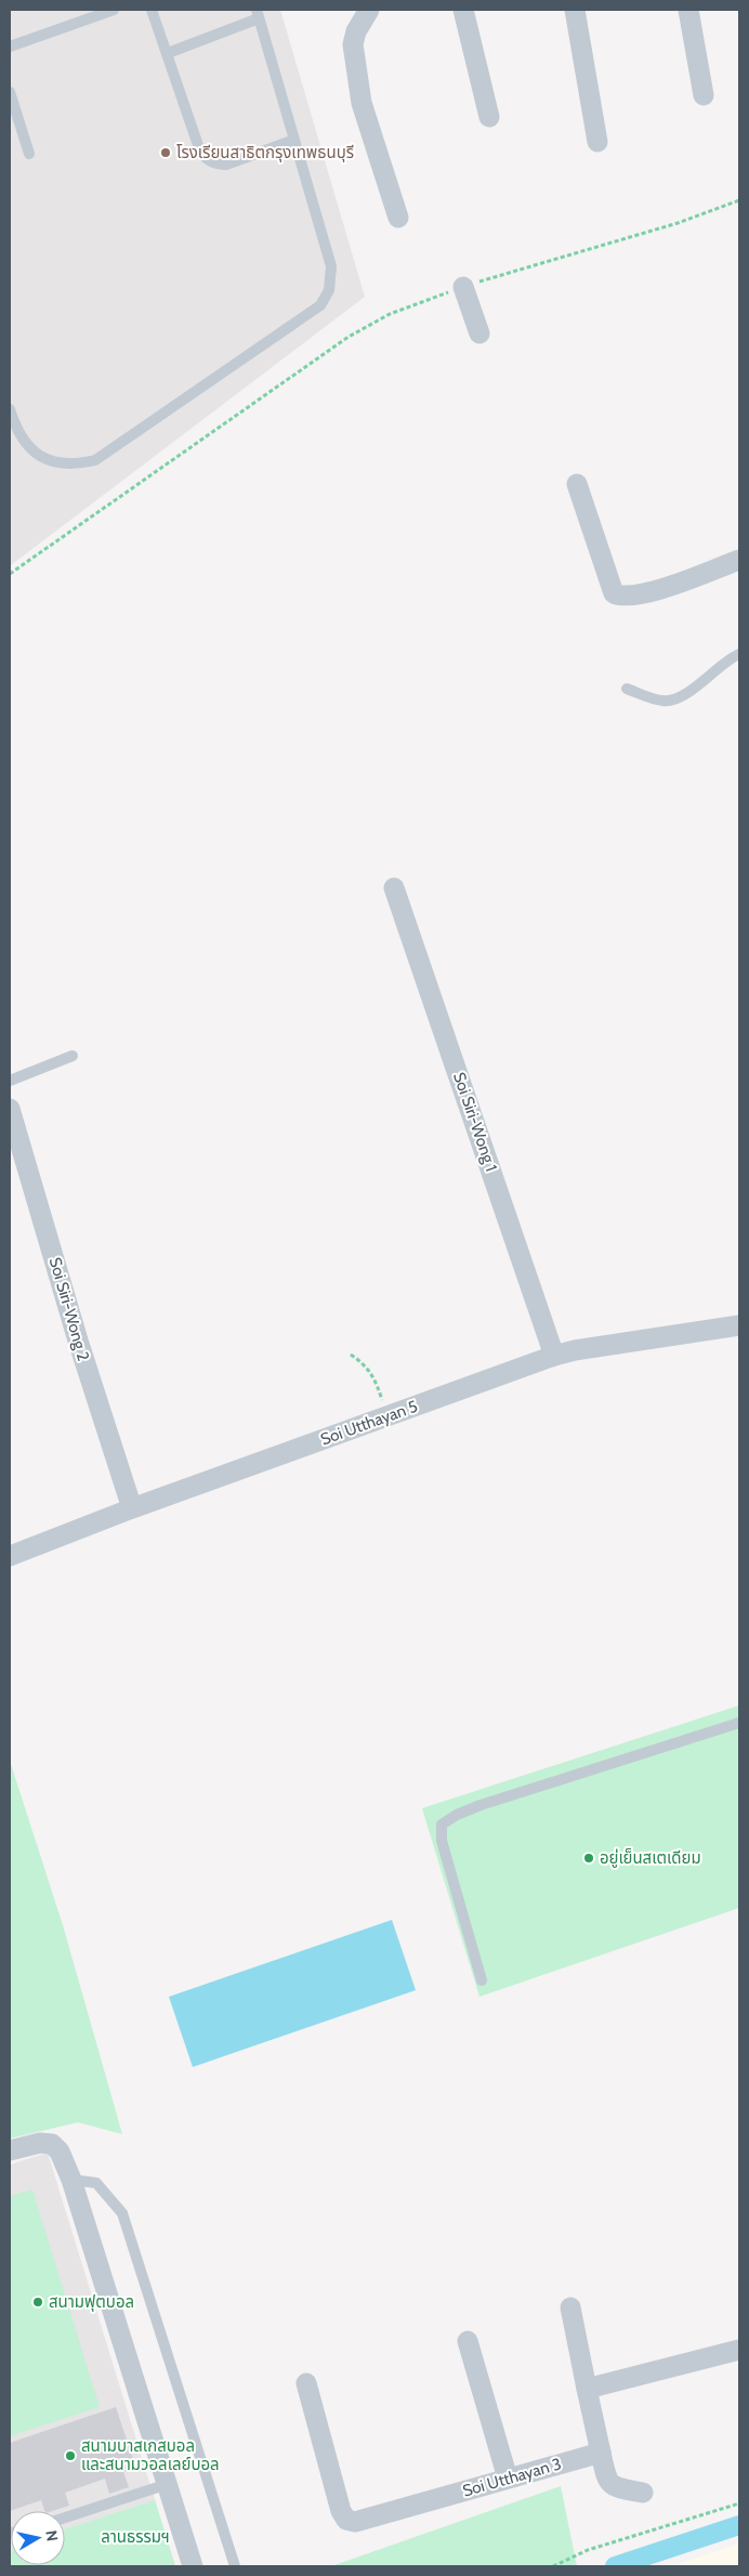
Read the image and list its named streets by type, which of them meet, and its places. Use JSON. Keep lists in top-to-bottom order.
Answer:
{
  "streets": {
    "street": [
      "Soi Siri-Wong 1",
      "Soi Siri-Wong 2",
      "Soi Utthayan 5",
      "Soi Utthayan 3"
    ]
  },
  "crossings": [
    ["Soi Siri-Wong 1", "Soi Utthayan 5"],
    ["Soi Siri-Wong 2", "Soi Utthayan 5"]
  ],
  "parks": ["ลานธรรมฯ"],
  "places": [
    "โรงเรียนสาธิตกรุงเทพธนบุรี",
    "อยู่เย็นสเตเดียม",
    "สนามฟุตบอล",
    "สนามบาสเกสบอล และสนามวอลเลย์บอล"
  ],
  "north": "right"
}
